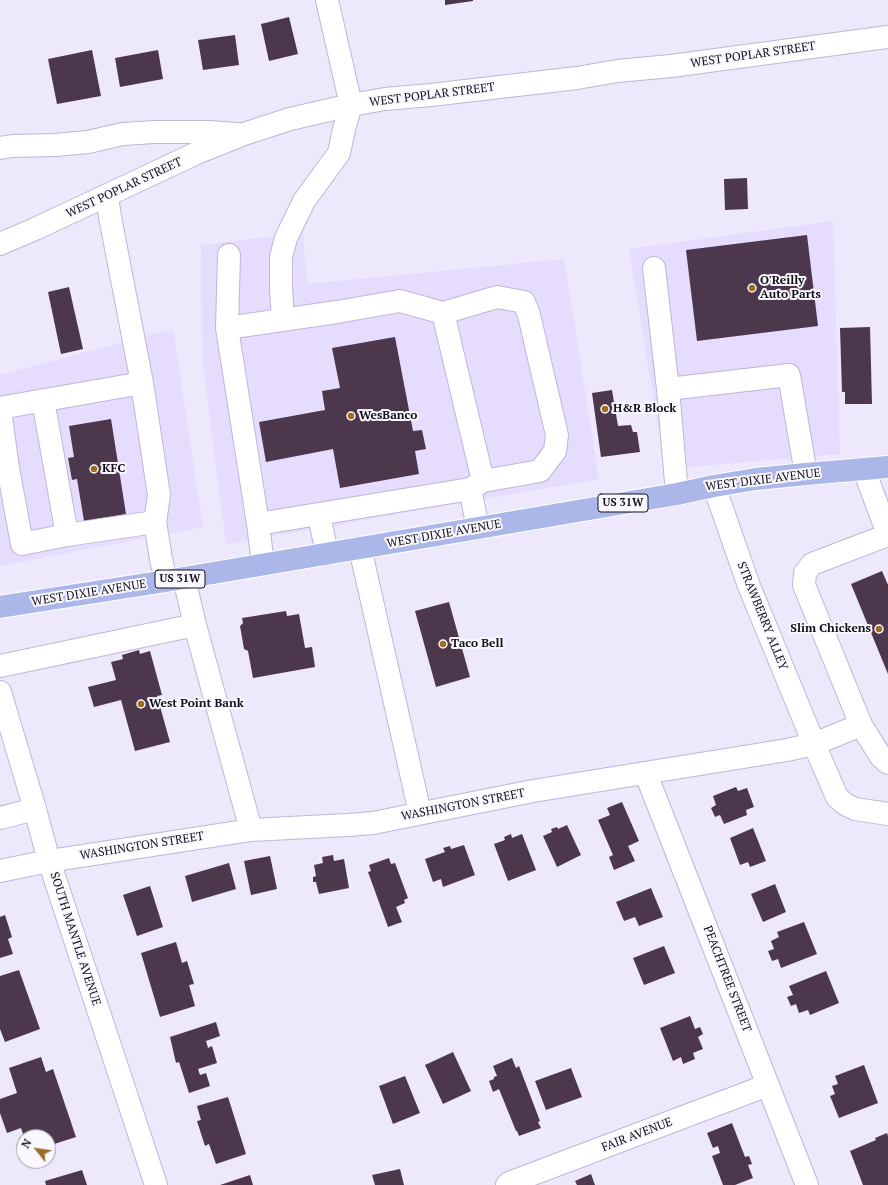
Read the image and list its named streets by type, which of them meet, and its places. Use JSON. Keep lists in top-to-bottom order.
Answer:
{
  "streets": {
    "main road": ["WEST DIXIE AVENUE", "US 31W"],
    "street": [
      "WEST POPLAR STREET",
      "STRAWBERRY ALLEY",
      "WASHINGTON STREET",
      "SOUTH MANTLE AVENUE",
      "PEACHTREE STREET",
      "FAIR AVENUE"
    ]
  },
  "crossings": [
    ["WEST DIXIE AVENUE", "STRAWBERRY ALLEY"],
    ["STRAWBERRY ALLEY", "WASHINGTON STREET"],
    ["WASHINGTON STREET", "SOUTH MANTLE AVENUE"],
    ["WASHINGTON STREET", "PEACHTREE STREET"],
    ["PEACHTREE STREET", "FAIR AVENUE"]
  ],
  "places": [
    "O'Reilly Auto Parts",
    "H&R Block",
    "WesBanco",
    "KFC",
    "Slim Chickens",
    "Taco Bell",
    "West Point Bank"
  ],
  "north": "top left"
}
